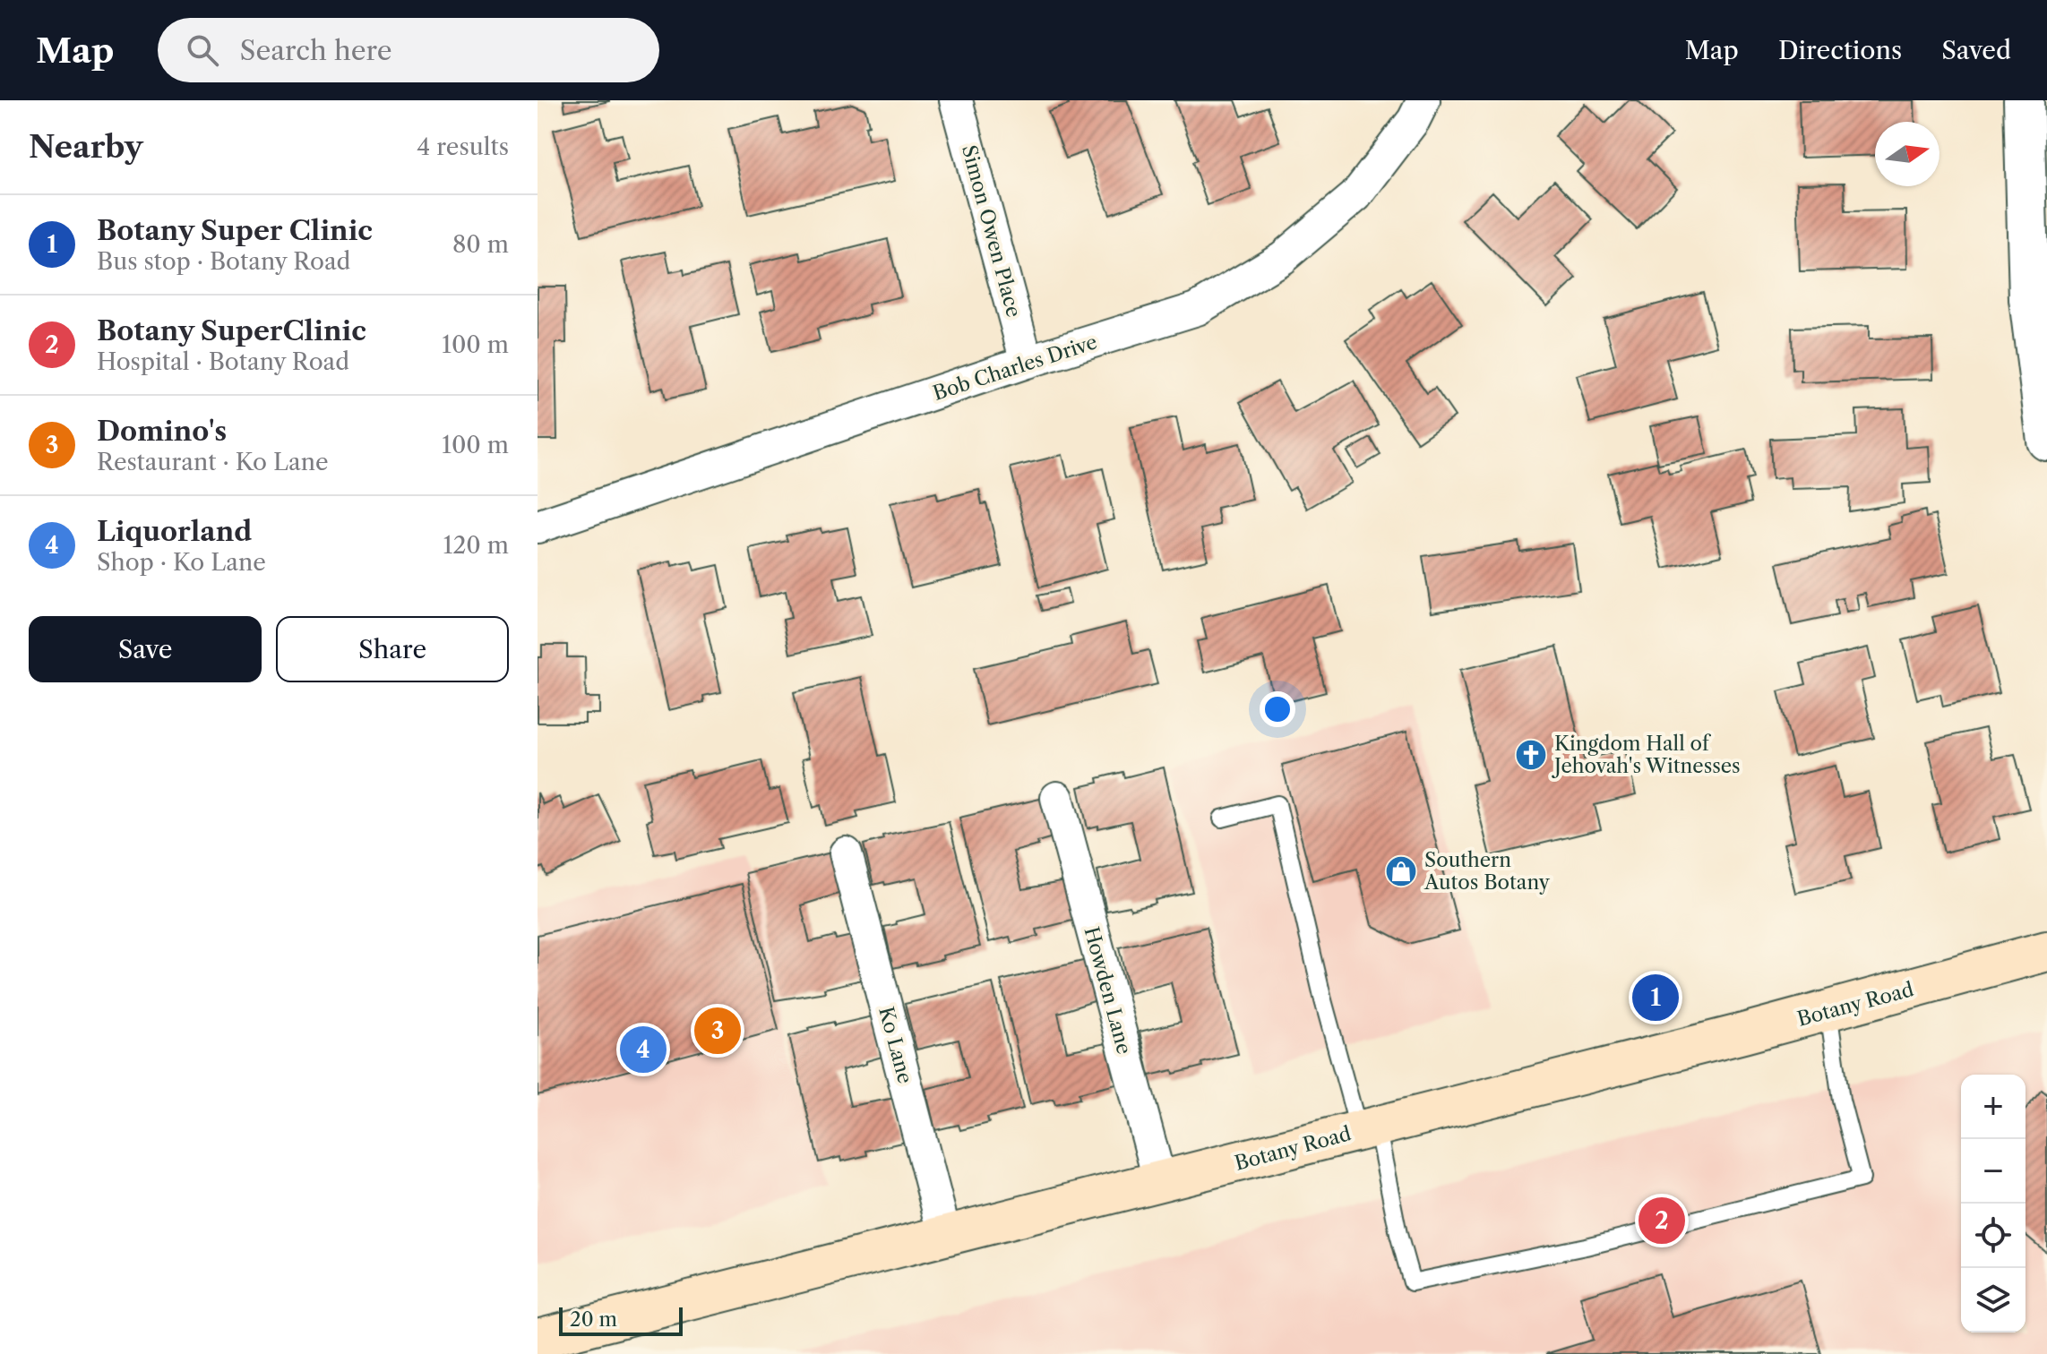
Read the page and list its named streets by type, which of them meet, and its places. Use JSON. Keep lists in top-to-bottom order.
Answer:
{
  "streets": {
    "main road": ["Botany Road"],
    "street": [
      "Simon Owen Place",
      "Bob Charles Drive",
      "Howden Lane",
      "Ko Lane"
    ]
  },
  "crossings": [
    ["Simon Owen Place", "Bob Charles Drive"],
    ["Howden Lane", "Botany Road"],
    ["Botany Road", "Ko Lane"]
  ],
  "places": {
    "church": ["Kingdom Hall of Jehovah's Witnesses"],
    "shop": ["Southern Autos Botany"]
  },
  "scale_bar": "20 m",
  "north": "right",
  "page": {
    "header": "Map",
    "search": "Search here",
    "nav": ["Map", "Directions", "Saved"],
    "heading": ["Nearby", "4 results"],
    "list": [
      {
        "mark": "1",
        "name": "Botany Super Clinic",
        "note": "Bus stop · Botany Road",
        "value": "80 m"
      },
      {
        "mark": "2",
        "name": "Botany SuperClinic",
        "note": "Hospital · Botany Road",
        "value": "100 m"
      },
      {
        "mark": "3",
        "name": "Domino's",
        "note": "Restaurant · Ko Lane",
        "value": "100 m"
      },
      {
        "mark": "4",
        "name": "Liquorland",
        "note": "Shop · Ko Lane",
        "value": "120 m"
      }
    ],
    "buttons": ["Save", "Share"],
    "pins": [
      "1",
      "3",
      "4",
      "2"
    ],
    "map_buttons": ["+", "−"],
    "scale": "20 m"
  }
}
